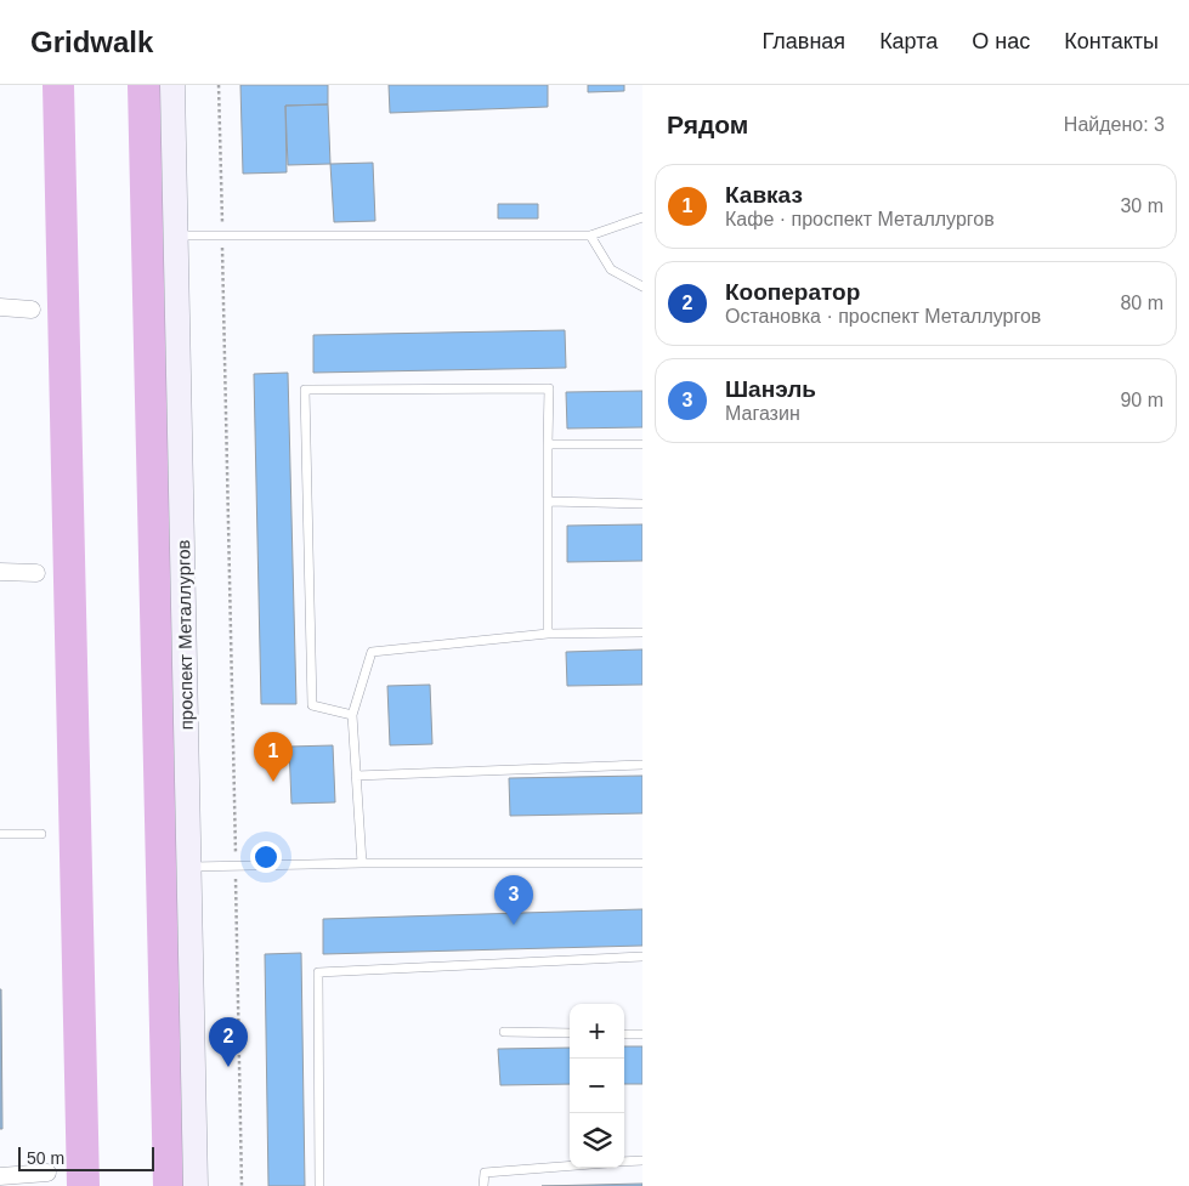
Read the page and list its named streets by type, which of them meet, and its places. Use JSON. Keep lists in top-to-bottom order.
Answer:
{
  "streets": {
    "main road": ["проспект Металлургов"]
  },
  "scale_bar": "50 m",
  "page": {
    "header": "Gridwalk",
    "nav": [
      "Главная",
      "Карта",
      "О нас",
      "Контакты"
    ],
    "heading": ["Рядом", "Найдено: 3"],
    "list": [
      {
        "mark": "1",
        "name": "Кавказ",
        "note": "Кафе · проспект Металлургов",
        "value": "30 m"
      },
      {
        "mark": "2",
        "name": "Кооператор",
        "note": "Остановка · проспект Металлургов",
        "value": "80 m"
      },
      {
        "mark": "3",
        "name": "Шанэль",
        "note": "Магазин",
        "value": "90 m"
      }
    ],
    "pins": ["1", "3", "2"],
    "map_buttons": ["+", "−"],
    "scale": "50 m"
  }
}
